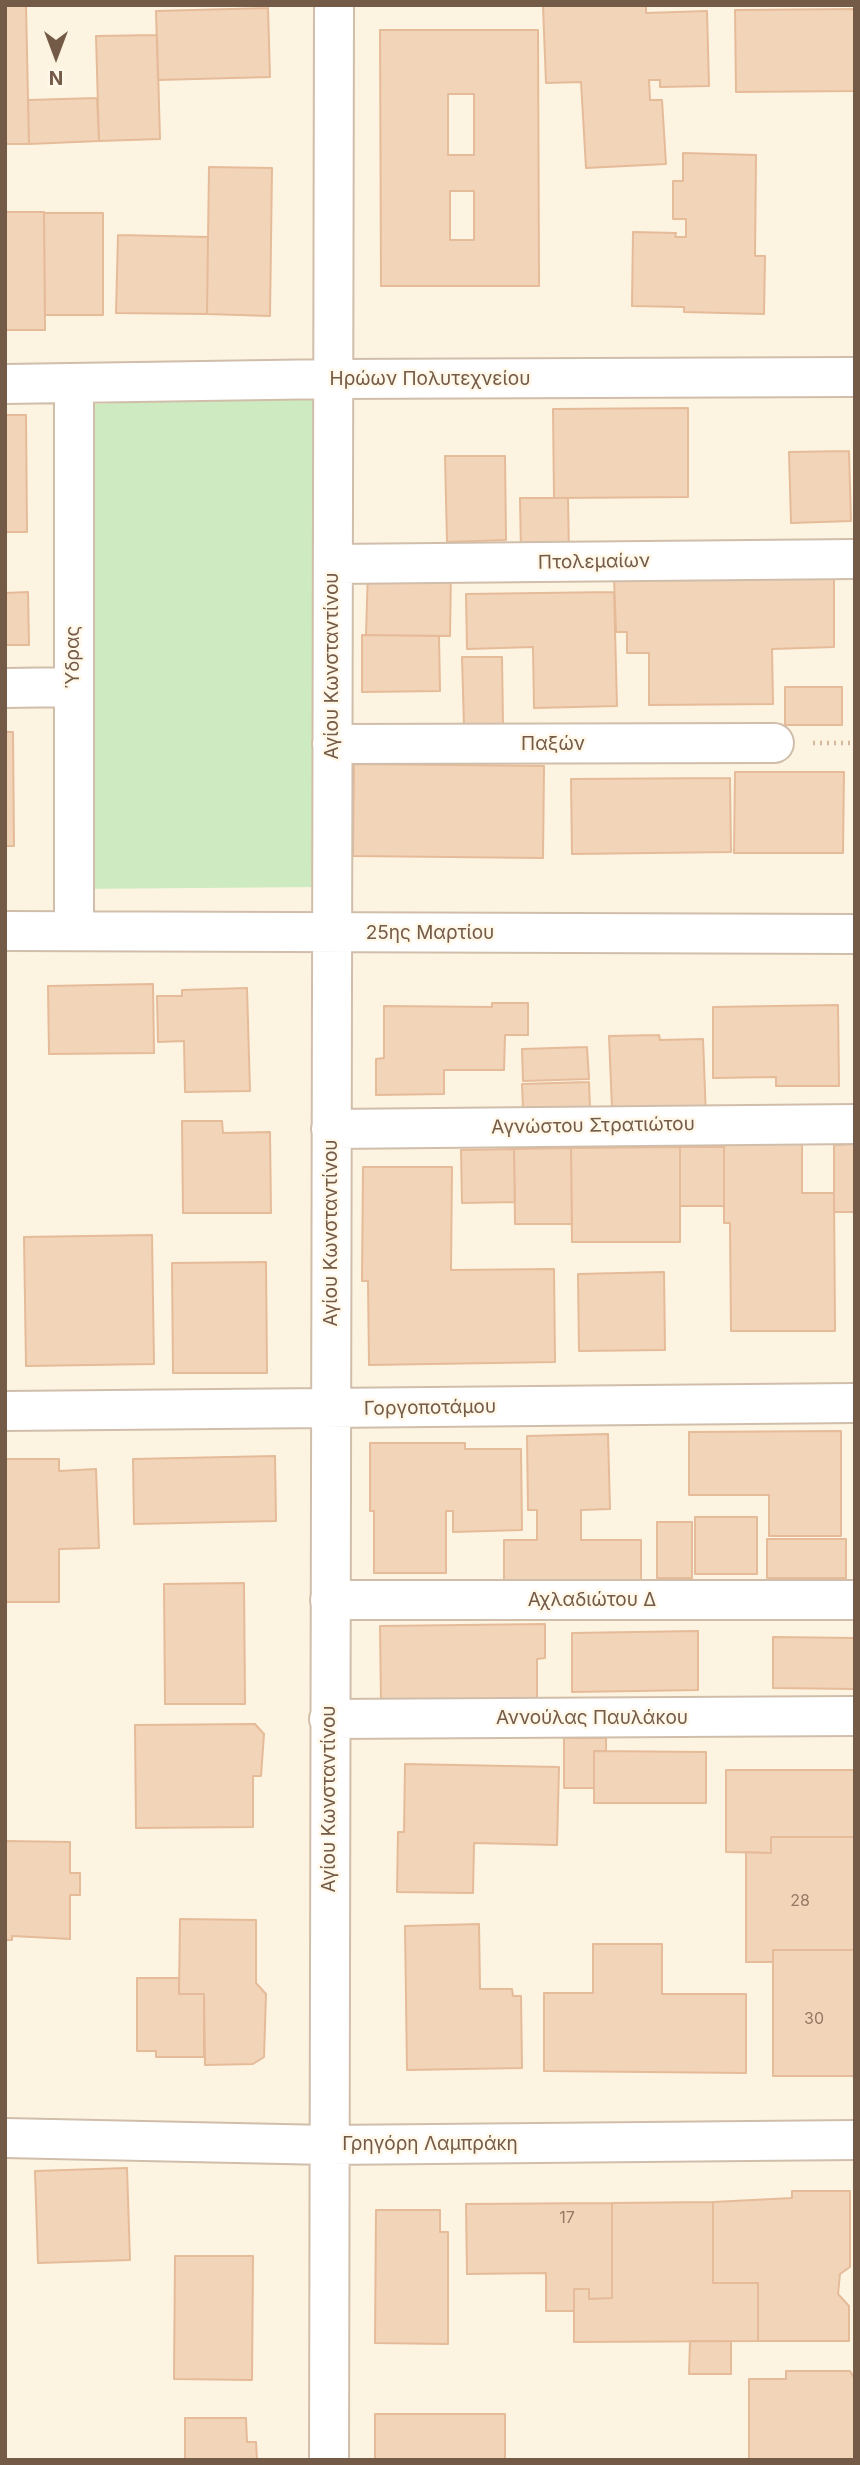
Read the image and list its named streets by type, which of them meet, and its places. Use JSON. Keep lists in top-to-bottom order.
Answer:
{
  "streets": {
    "street": [
      "Ηρώων Πολυτεχνείου",
      "Πτολεμαίων",
      "Ύδρας",
      "Αγίου Κωνσταντίνου",
      "Παξών",
      "25ης Μαρτίου",
      "Αγνώστου Στρατιώτου",
      "Γοργοποτάμου",
      "Αχλαδιώτου Δ",
      "Αννούλας Παυλάκου",
      "Γρηγόρη Λαμπράκη"
    ]
  },
  "crossings": [
    ["Ηρώων Πολυτεχνείου", "Ύδρας"],
    ["Ηρώων Πολυτεχνείου", "Αγίου Κωνσταντίνου"],
    ["Πτολεμαίων", "Αγίου Κωνσταντίνου"],
    ["Ύδρας", "25ης Μαρτίου"],
    ["Αγίου Κωνσταντίνου", "Παξών"],
    ["Αγίου Κωνσταντίνου", "25ης Μαρτίου"],
    ["Αγίου Κωνσταντίνου", "Αγνώστου Στρατιώτου"],
    ["Αγίου Κωνσταντίνου", "Γοργοποτάμου"],
    ["Αγίου Κωνσταντίνου", "Αχλαδιώτου Δ"],
    ["Αγίου Κωνσταντίνου", "Αννούλας Παυλάκου"],
    ["Αγίου Κωνσταντίνου", "Γρηγόρη Λαμπράκη"]
  ],
  "house_numbers": ["28", "30", "17"],
  "north": "bottom"
}
